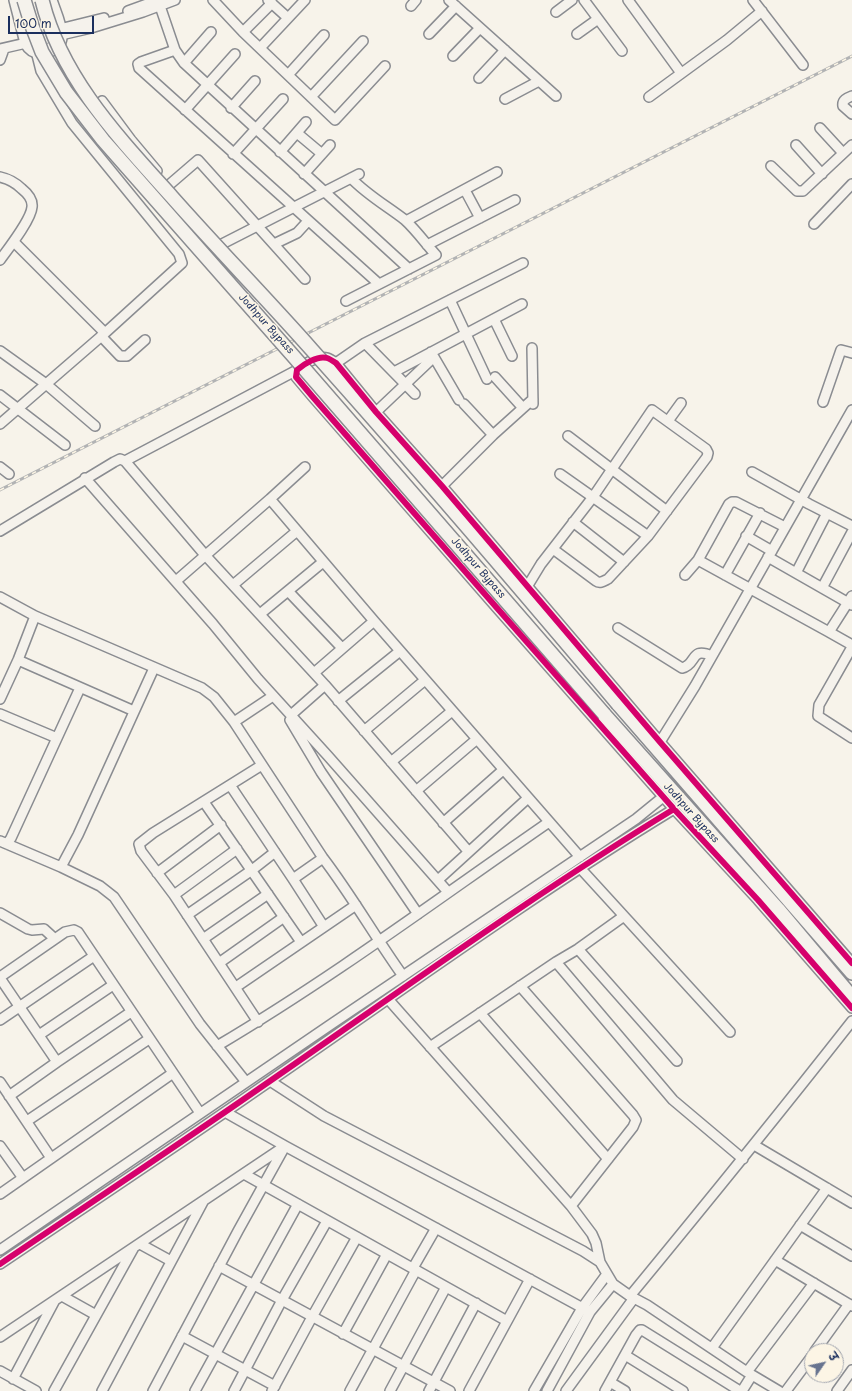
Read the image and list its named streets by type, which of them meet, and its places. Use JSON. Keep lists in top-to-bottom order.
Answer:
{
  "streets": {
    "highway": ["Jodhpur Bypass"]
  },
  "scale_bar": "100 m",
  "north": "top right"
}
